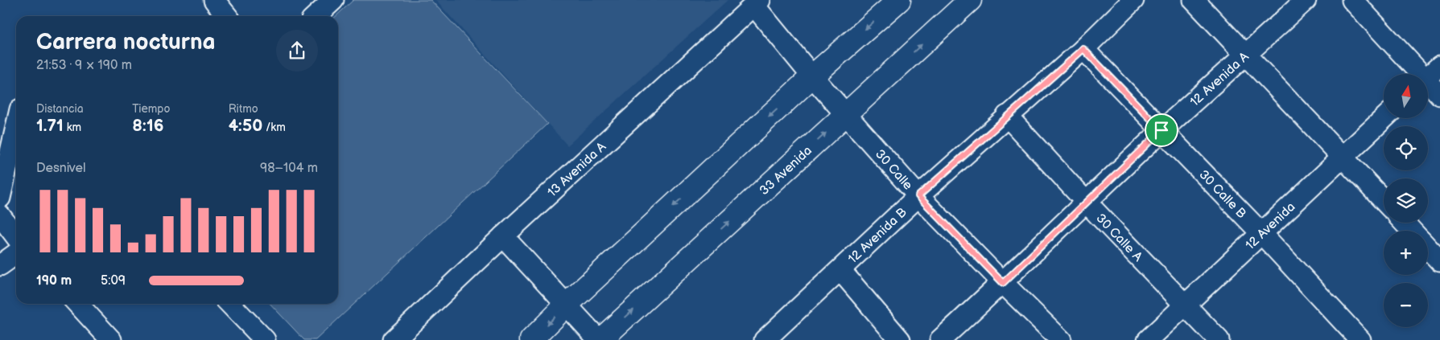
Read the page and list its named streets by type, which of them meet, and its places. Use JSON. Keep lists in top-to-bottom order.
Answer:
{
  "streets": {
    "street": [
      "12 Avenida A",
      "30 Calle",
      "13 Avenida A",
      "33 Avenida",
      "30 Calle B",
      "12 Avenida",
      "12 Avenida B",
      "30 Calle A"
    ]
  },
  "crossings": [
    ["12 Avenida A", "30 Calle"],
    ["12 Avenida A", "30 Calle B"],
    ["12 Avenida A", "30 Calle A"],
    ["30 Calle", "13 Avenida A"],
    ["30 Calle", "33 Avenida"],
    ["30 Calle", "12 Avenida B"],
    ["30 Calle B", "12 Avenida"],
    ["30 Calle B", "12 Avenida B"],
    ["12 Avenida", "30 Calle A"],
    ["12 Avenida B", "30 Calle A"]
  ],
  "north": "top",
  "page": {
    "heading": ["Carrera nocturna", "21:53 · 9 × 190 m"],
    "map_buttons": ["+", "−"],
    "stats": [
      ["Distancia", "1.71 km"],
      ["Tiempo", "8:16"],
      ["Ritmo", "4:50 /km"]
    ],
    "chart": ["Desnivel", "98–104 m"],
    "list": [
      {
        "name": "190 m",
        "note": "5:09"
      }
    ]
  }
}
